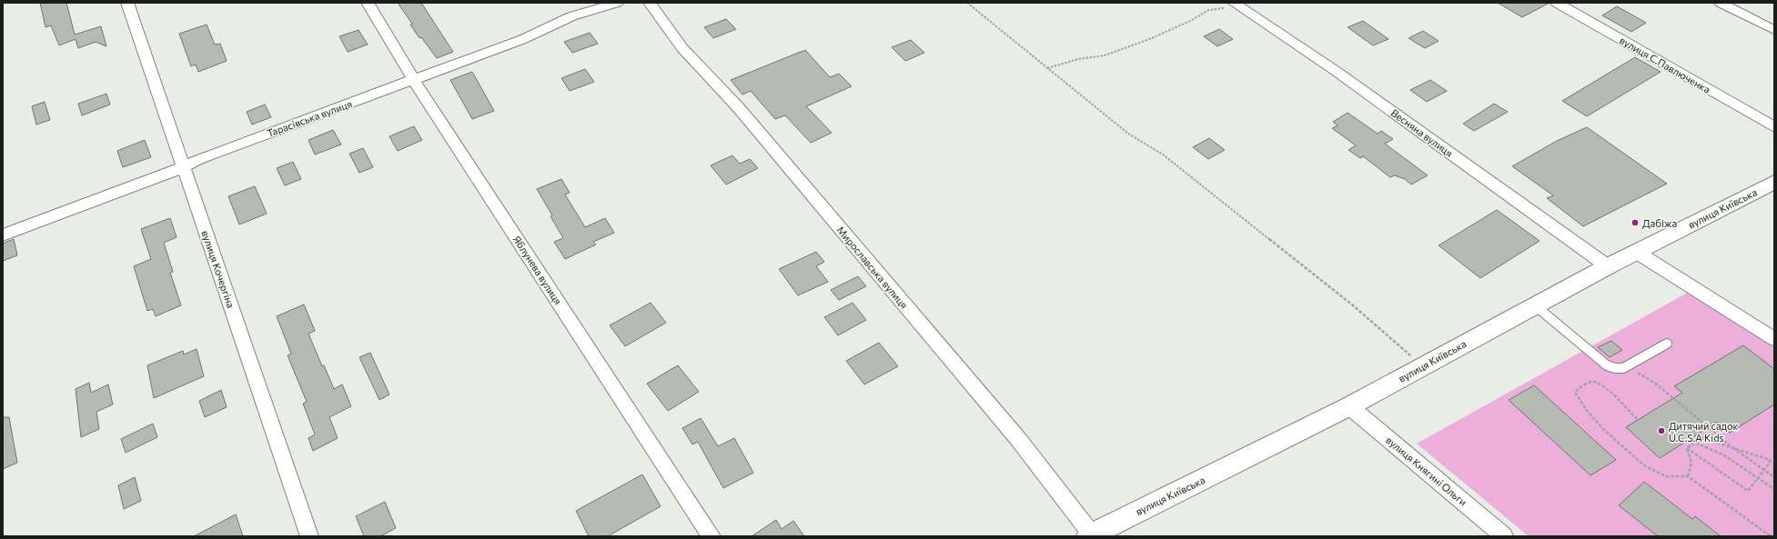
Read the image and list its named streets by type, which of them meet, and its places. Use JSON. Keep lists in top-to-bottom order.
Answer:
{
  "streets": {
    "street": [
      "вулиця С.Павлюченка",
      "Тарасівська вулиця",
      "Весняна вулиця",
      "вулиця Київська",
      "Мирославська вулиця",
      "вулиця Кочергіна",
      "Яблунева вулиця",
      "вулиця Княгині Ольги"
    ]
  },
  "crossings": [
    ["Тарасівська вулиця", "вулиця Кочергіна"],
    ["Тарасівська вулиця", "Яблунева вулиця"],
    ["Весняна вулиця", "вулиця Київська"],
    ["вулиця Київська", "Мирославська вулиця"],
    ["вулиця Київська", "вулиця Княгині Ольги"]
  ],
  "places": ["Дабіжа", "Дитячий садок U.C.S.A Kids"]
}
